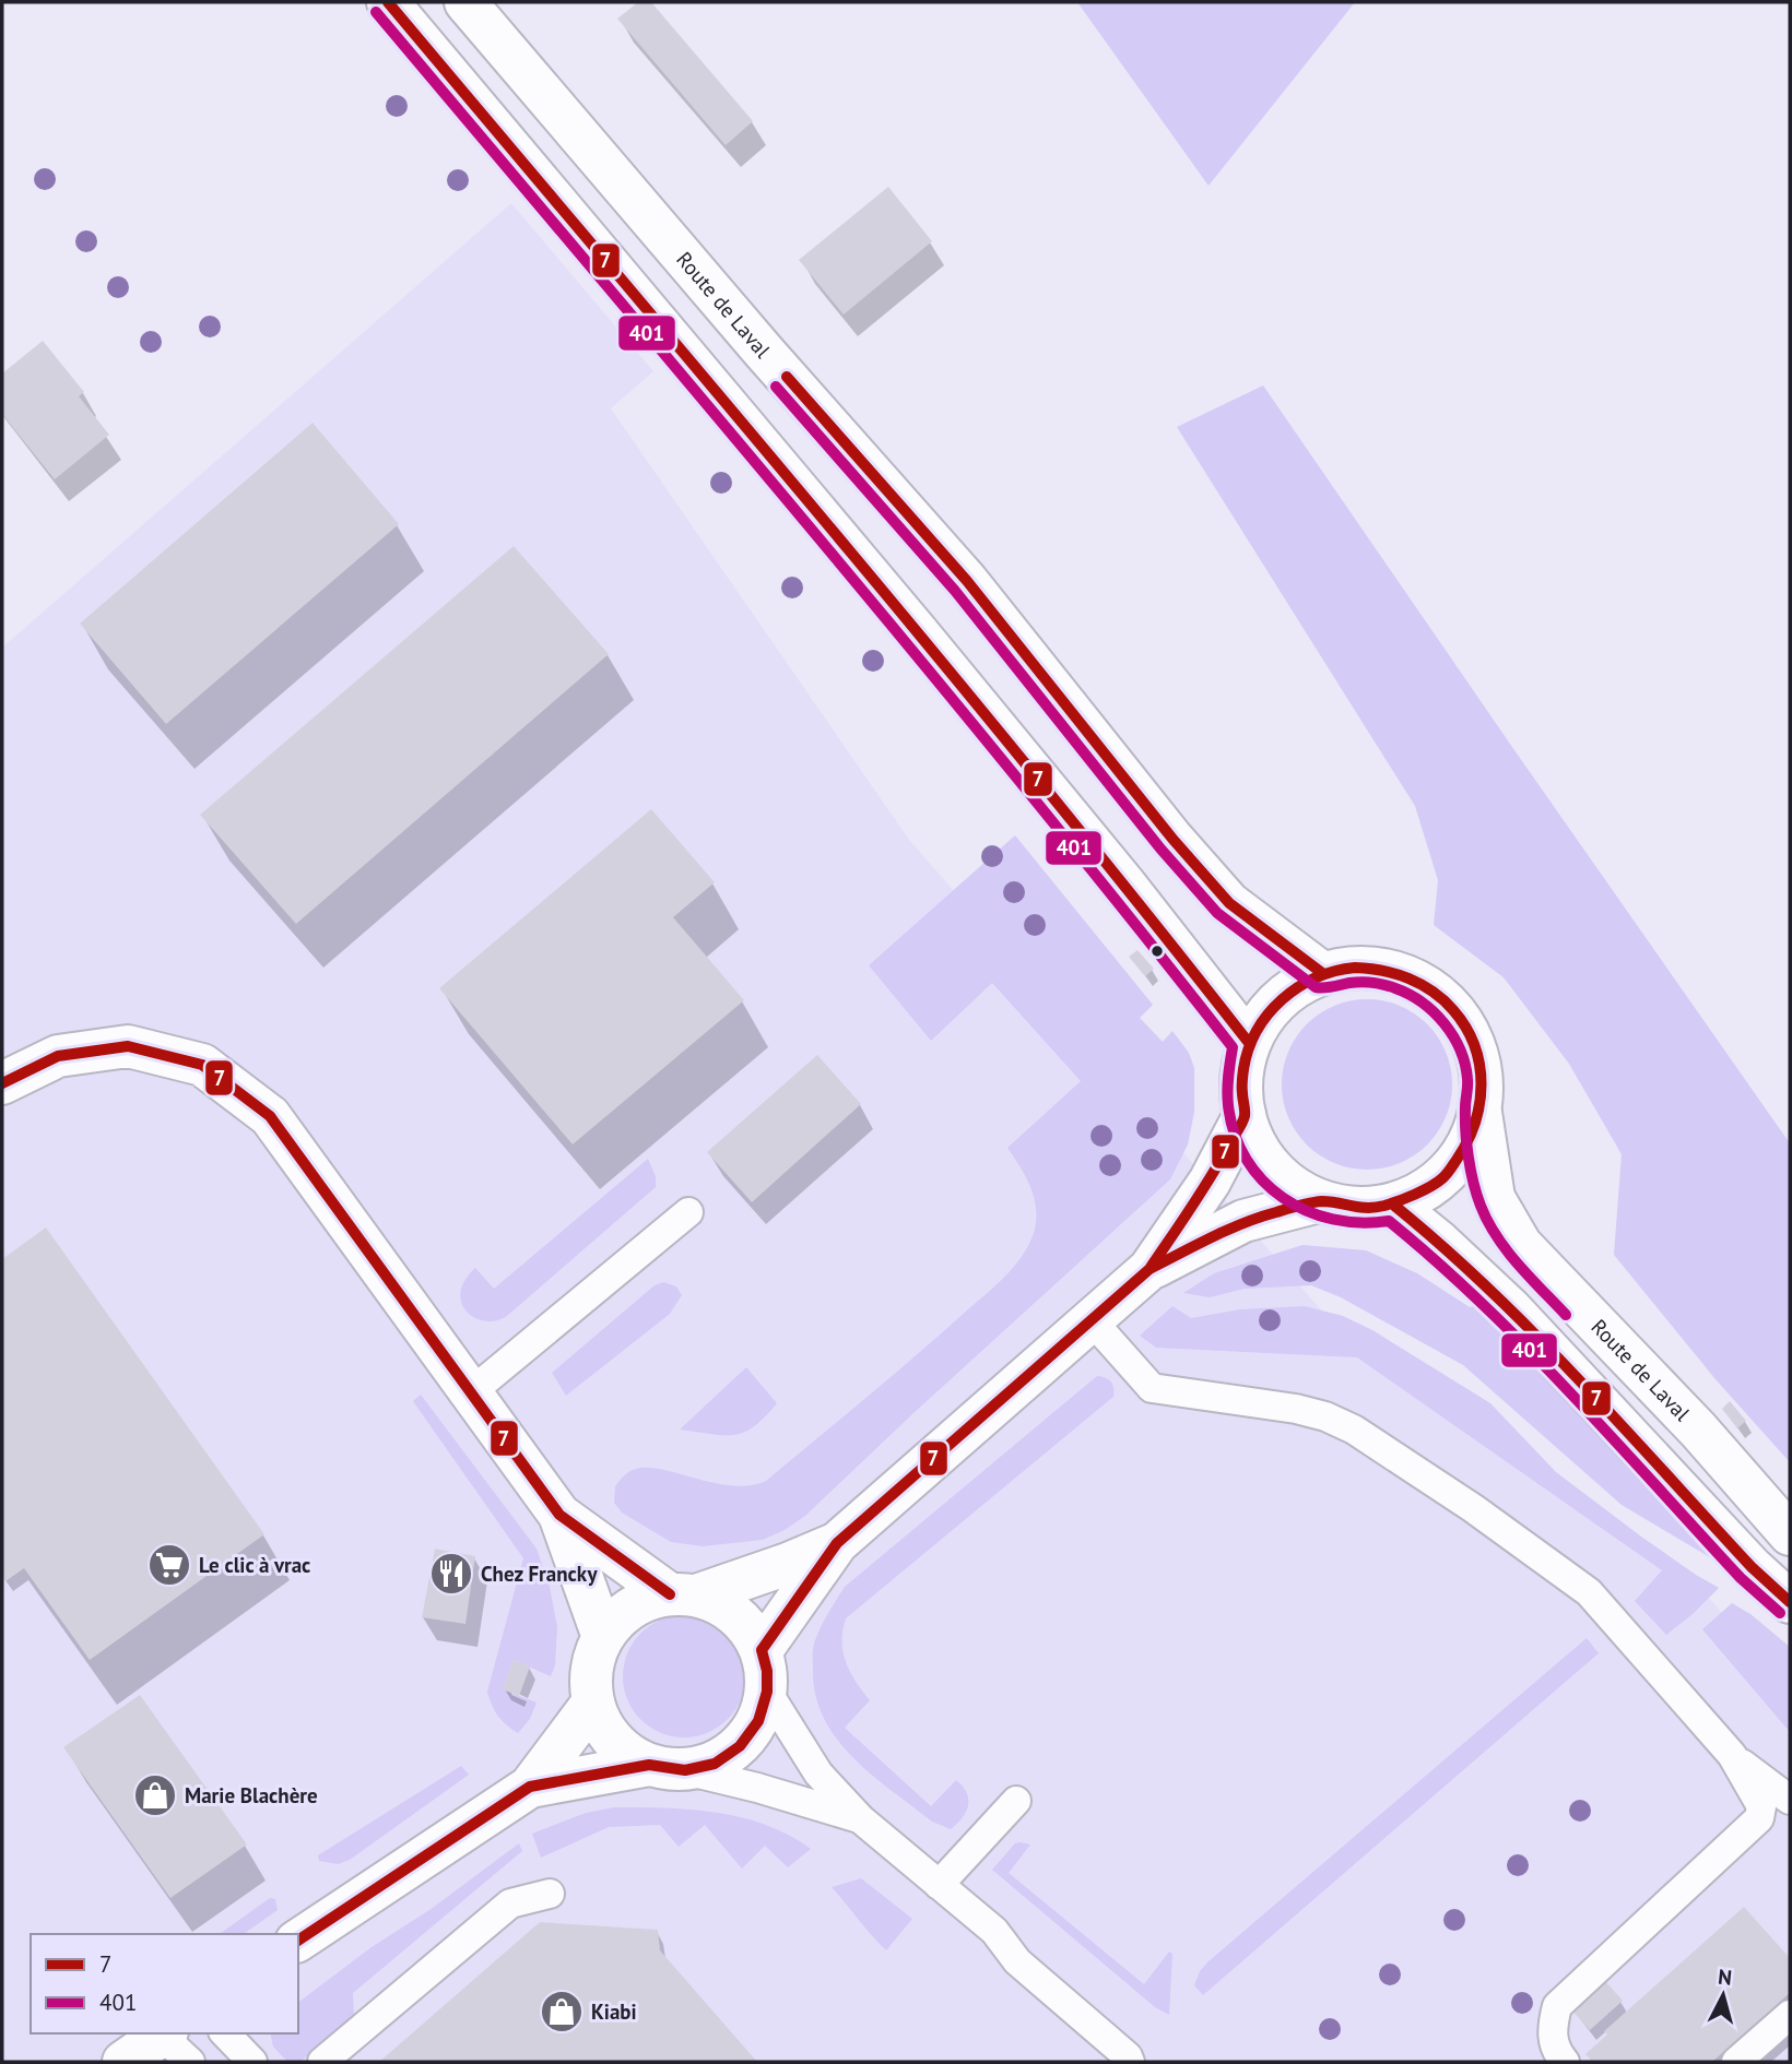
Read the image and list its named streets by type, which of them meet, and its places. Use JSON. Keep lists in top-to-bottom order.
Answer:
{
  "streets": {
    "main road": ["Route de Laval"]
  },
  "places": {
    "supermarket": ["Le clic à vrac"],
    "restaurant": ["Chez Francky"],
    "shop": ["Marie Blachère", "Kiabi"]
  },
  "lines": ["transit line 7", "transit line 401"],
  "legend": ["7", "401"],
  "north": "top"
}
